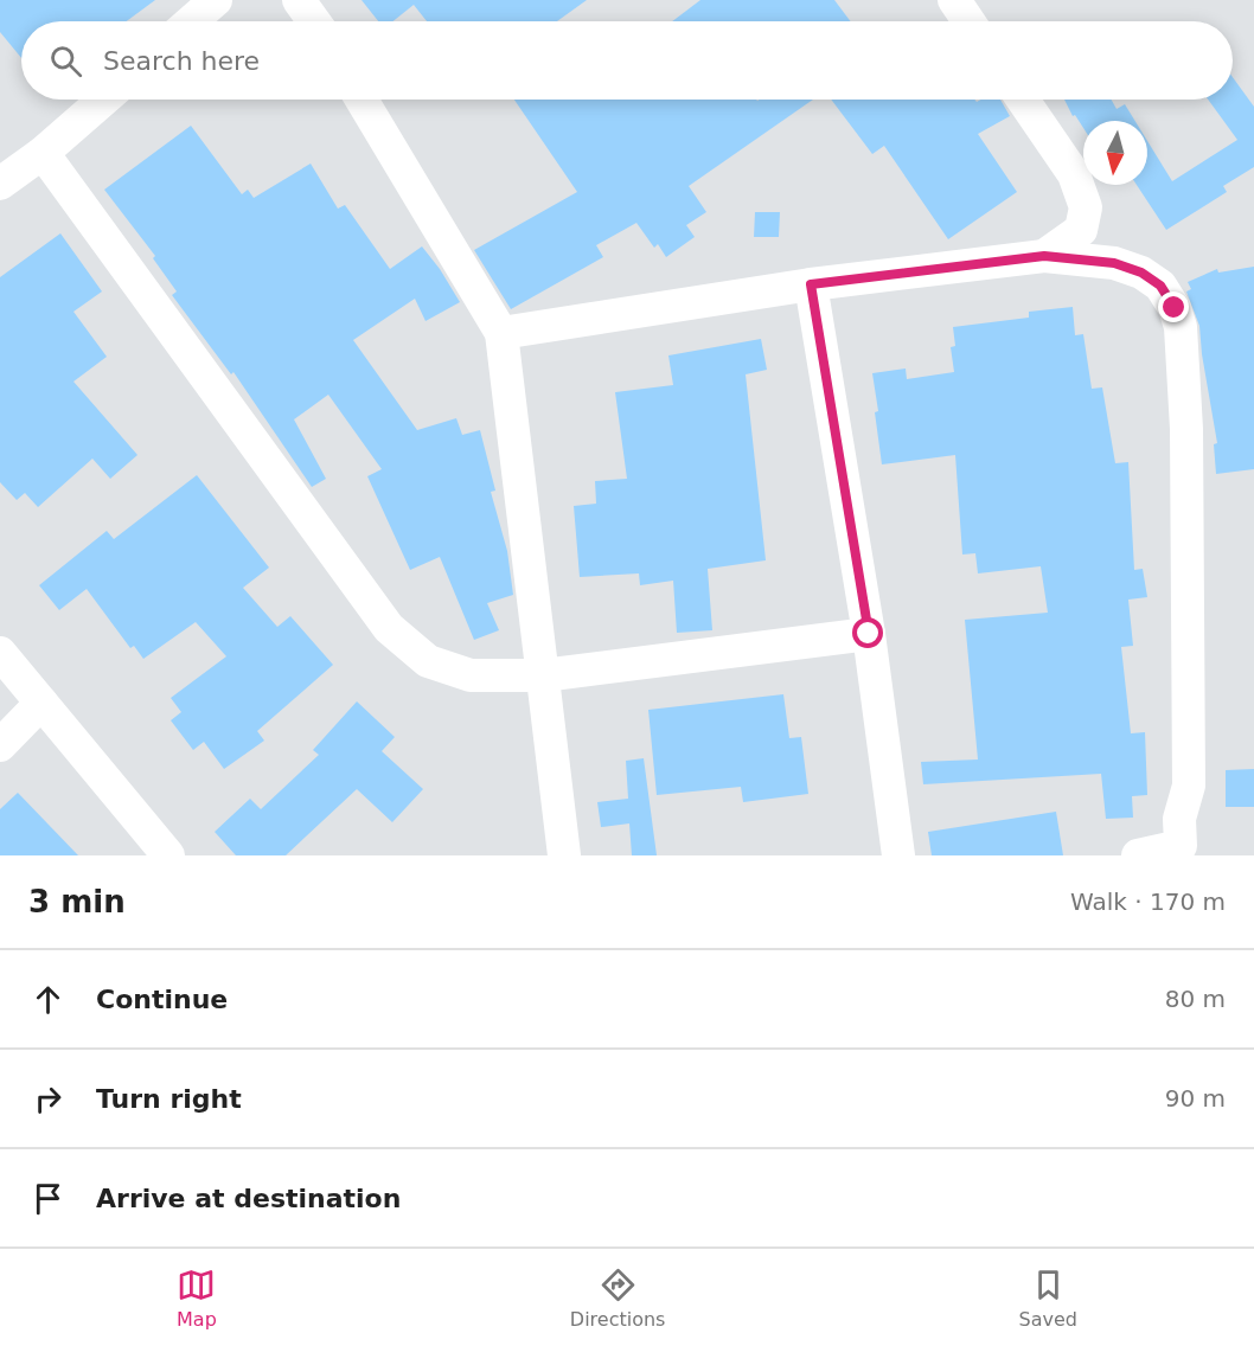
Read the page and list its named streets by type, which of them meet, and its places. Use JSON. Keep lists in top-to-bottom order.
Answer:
{
  "north": "bottom",
  "page": {
    "search": "Search here",
    "heading": ["3 min", "Walk · 170 m"],
    "list": [
      ["Continue", "80 m"],
      ["Turn right", "90 m"],
      "Arrive at destination"
    ],
    "nav": ["Map", "Directions", "Saved"]
  }
}
